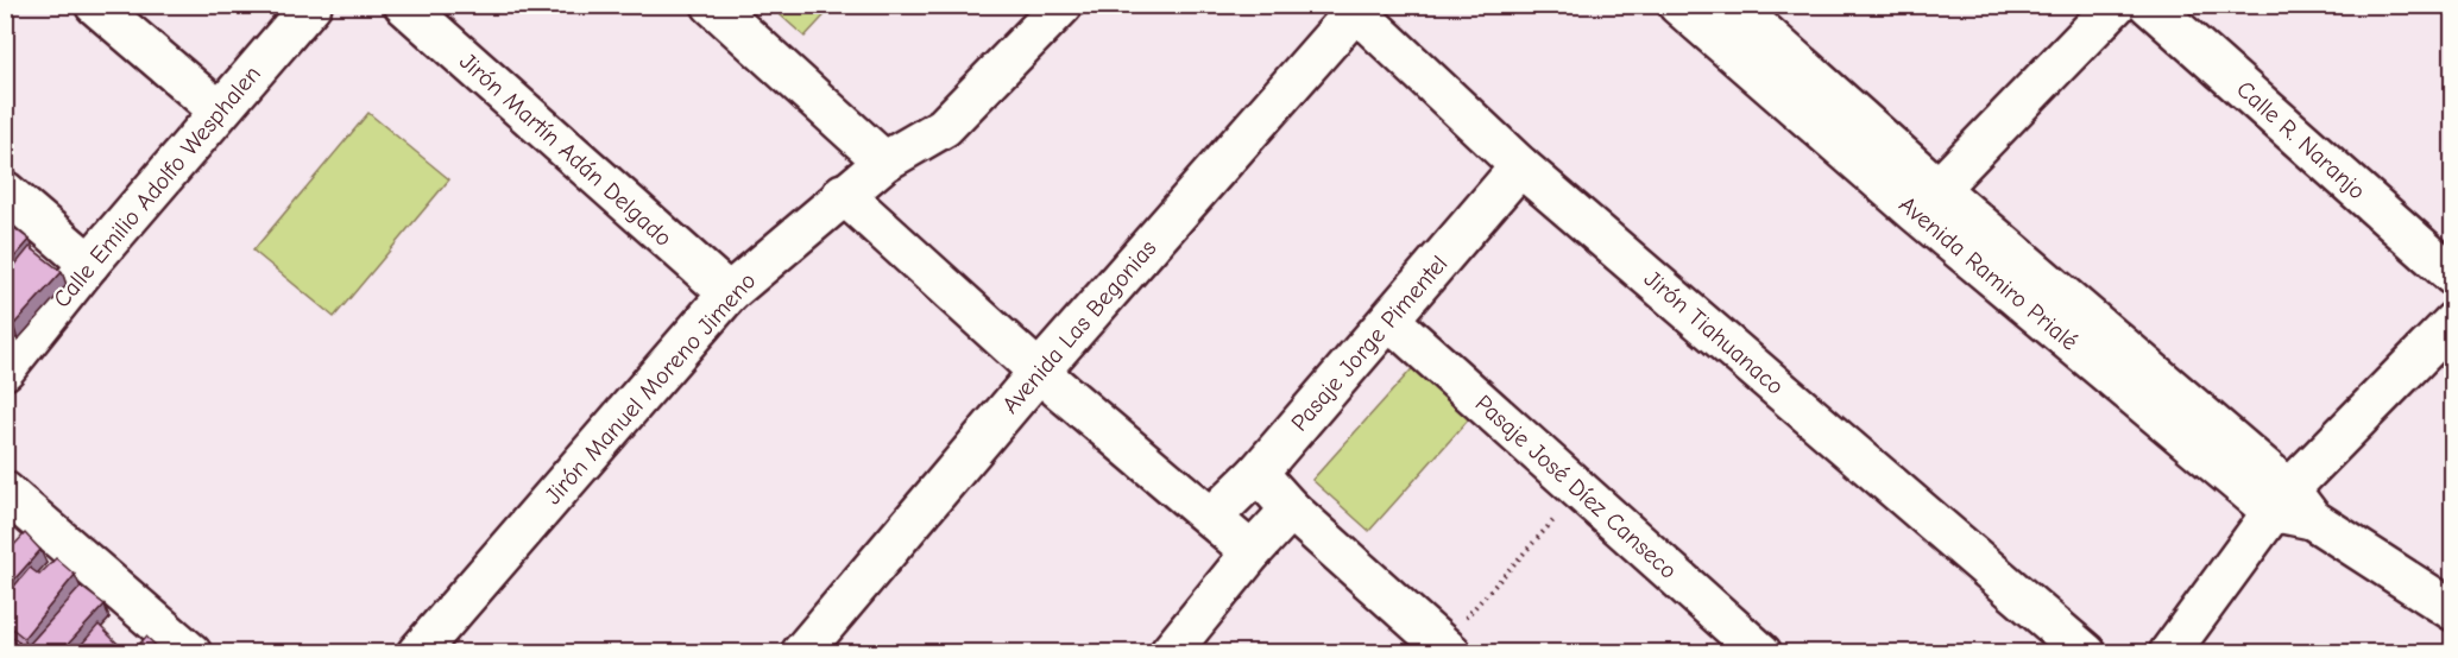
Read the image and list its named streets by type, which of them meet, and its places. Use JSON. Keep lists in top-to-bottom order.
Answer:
{
  "streets": {
    "street": [
      "Calle R. Naranjo",
      "Jirón Martín Adán Delgado",
      "Calle Emilio Adolfo Wesphalen",
      "Avenida Ramiro Prialé",
      "Avenida Las Begonias",
      "Jirón Tiahuanaco",
      "Pasaje Jorge Pimentel",
      "Jirón Manuel Moreno Jimeno",
      "Pasaje José Díez Canseco"
    ]
  },
  "crossings": [
    ["Jirón Martín Adán Delgado", "Jirón Manuel Moreno Jimeno"],
    ["Avenida Las Begonias", "Jirón Tiahuanaco"],
    ["Jirón Tiahuanaco", "Pasaje Jorge Pimentel"],
    ["Pasaje Jorge Pimentel", "Pasaje José Díez Canseco"]
  ]
}
